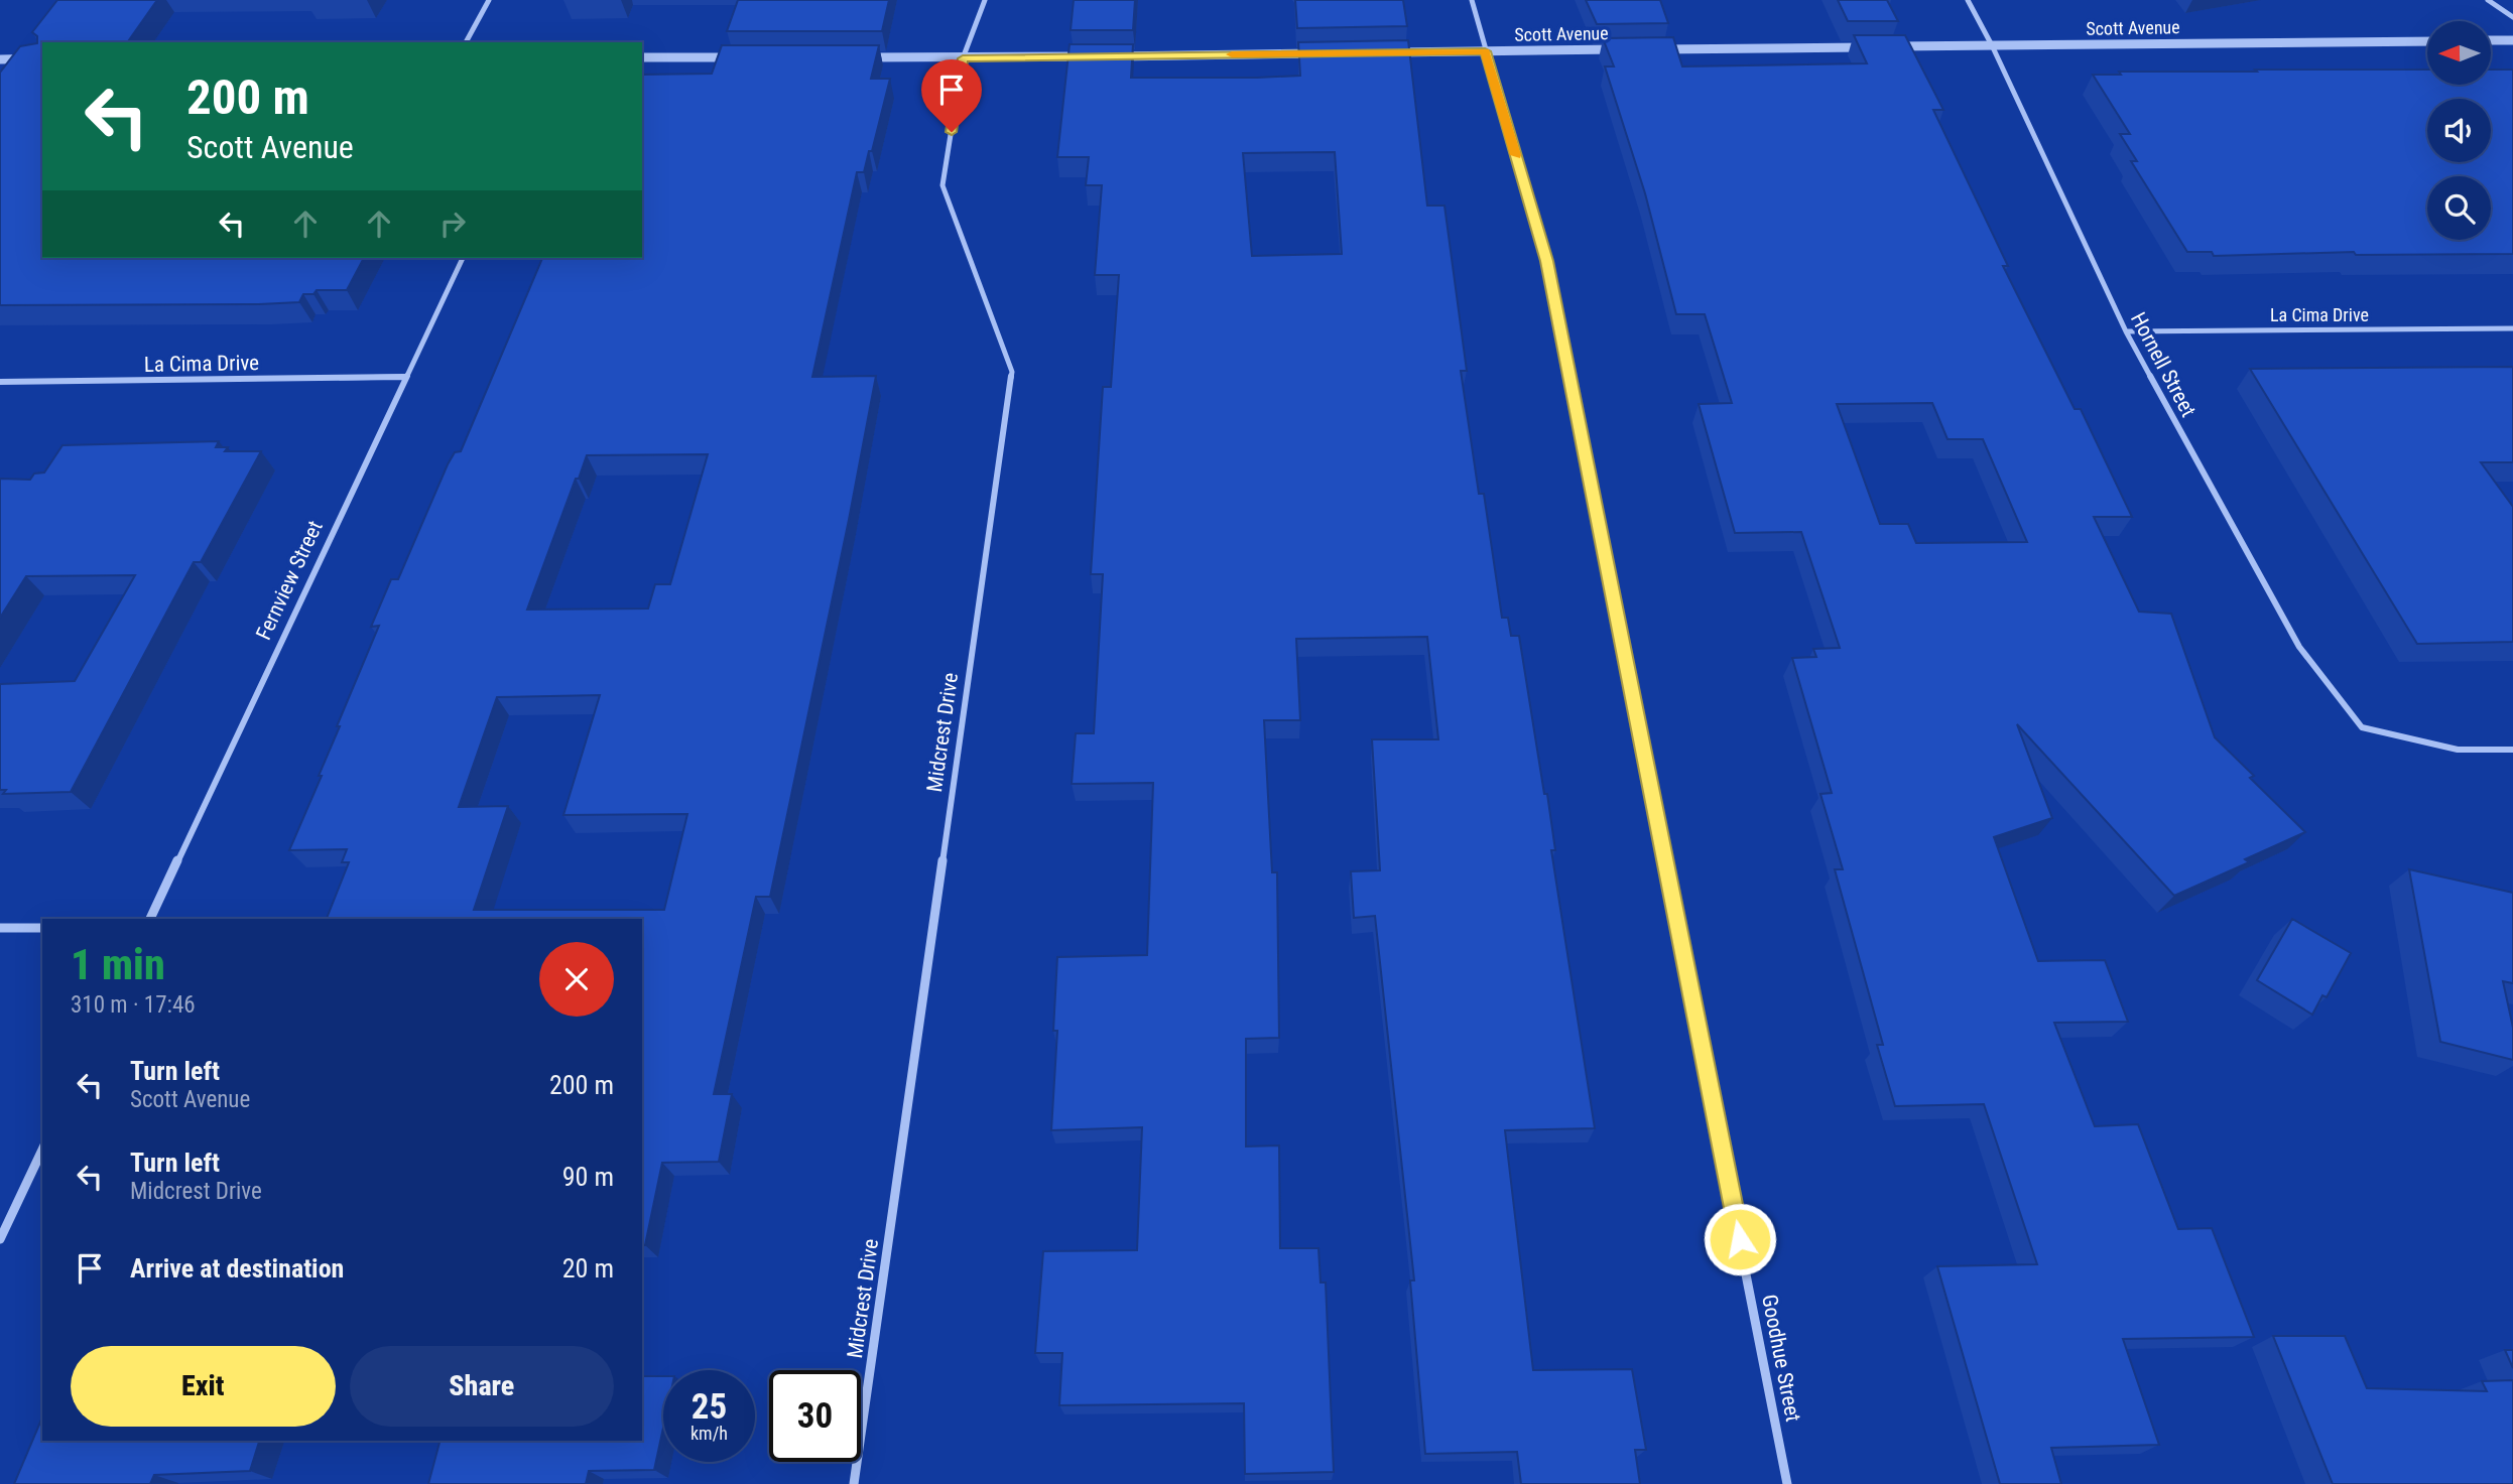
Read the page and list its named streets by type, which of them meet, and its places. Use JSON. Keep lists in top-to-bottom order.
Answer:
{
  "streets": {
    "street": [
      "Scott Avenue",
      "La Cima Drive",
      "Hornell Street",
      "Fernview Street",
      "Midcrest Drive",
      "Goodhue Street"
    ]
  },
  "crossings": [
    ["Scott Avenue", "Hornell Street"],
    ["Scott Avenue", "Goodhue Street"],
    ["La Cima Drive", "Hornell Street"],
    ["La Cima Drive", "Fernview Street"]
  ],
  "north": "left",
  "page": {
    "turn": ["200 m", "Scott Avenue"],
    "heading": ["1 min", "310 m · 17:46"],
    "list": [
      {
        "name": "Turn left",
        "note": "Scott Avenue",
        "value": "200 m"
      },
      {
        "name": "Turn left",
        "note": "Midcrest Drive",
        "value": "90 m"
      },
      {
        "name": "Arrive at destination",
        "value": "20 m"
      }
    ],
    "buttons": ["Exit", "Share"],
    "speed": "25 km/h",
    "limit": "30"
  }
}
